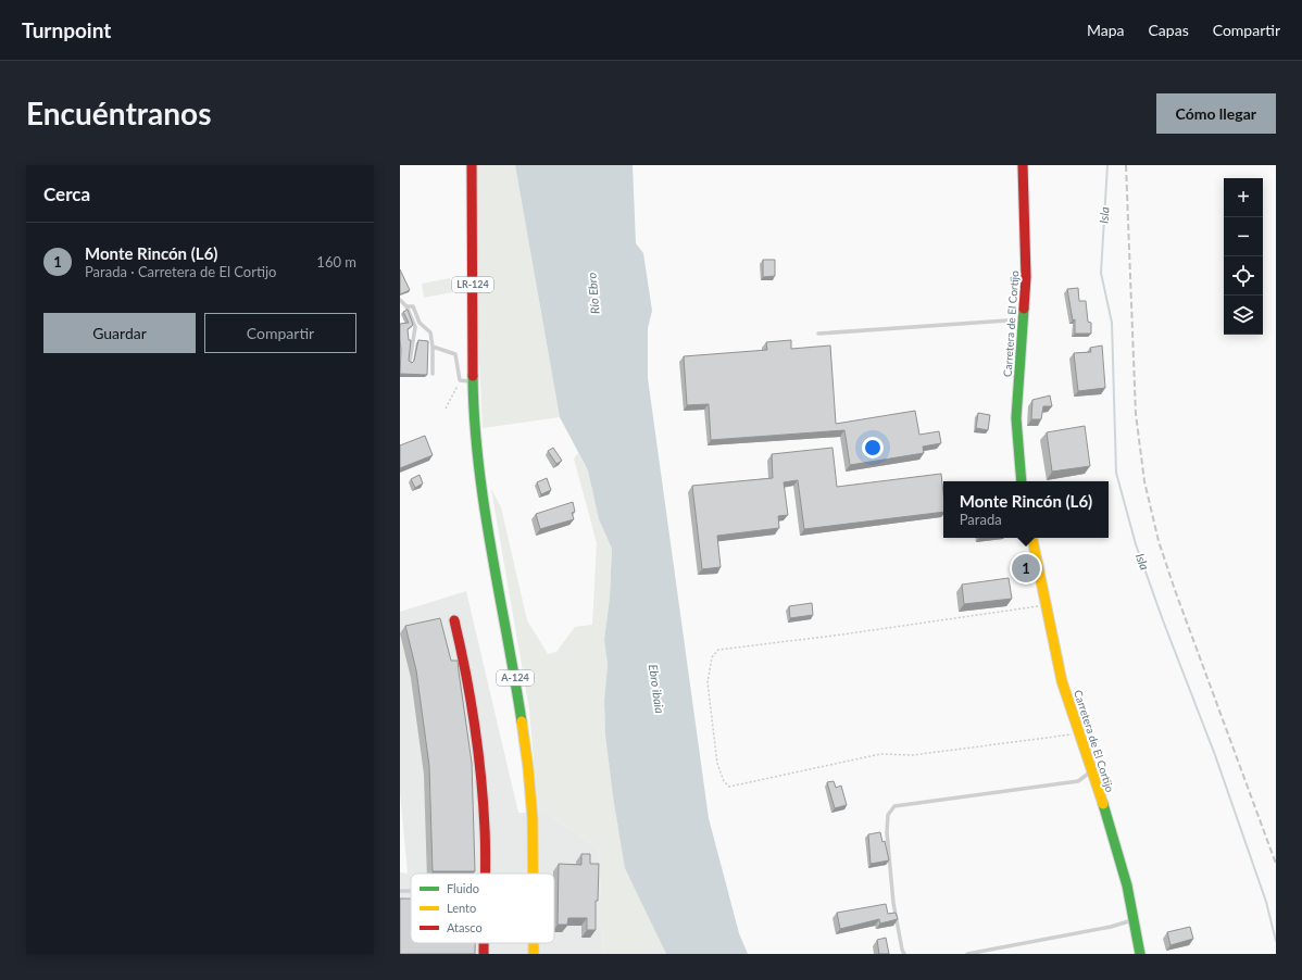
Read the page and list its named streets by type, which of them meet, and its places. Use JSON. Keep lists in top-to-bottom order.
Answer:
{
  "streets": {
    "street": ["LR-124", "Carretera de El Cortijo", "A-124"]
  },
  "crossings": [
    ["LR-124", "A-124"]
  ],
  "water": ["Isla", "Río Ebro", "Ebro ibaia"],
  "legend": ["Fluido", "Lento", "Atasco"],
  "page": {
    "header": "Turnpoint",
    "nav": ["Mapa", "Capas", "Compartir"],
    "buttons": [
      "Cómo llegar",
      ["Guardar", "Compartir"]
    ],
    "title": "Encuéntranos",
    "heading": "Cerca",
    "map_buttons": ["+", "−"],
    "list": [
      {
        "mark": "1",
        "name": "Monte Rincón (L6)",
        "note": "Parada · Carretera de El Cortijo",
        "value": "160 m"
      }
    ],
    "popup": ["Monte Rincón (L6)", "Parada"],
    "pins": "1"
  }
}
